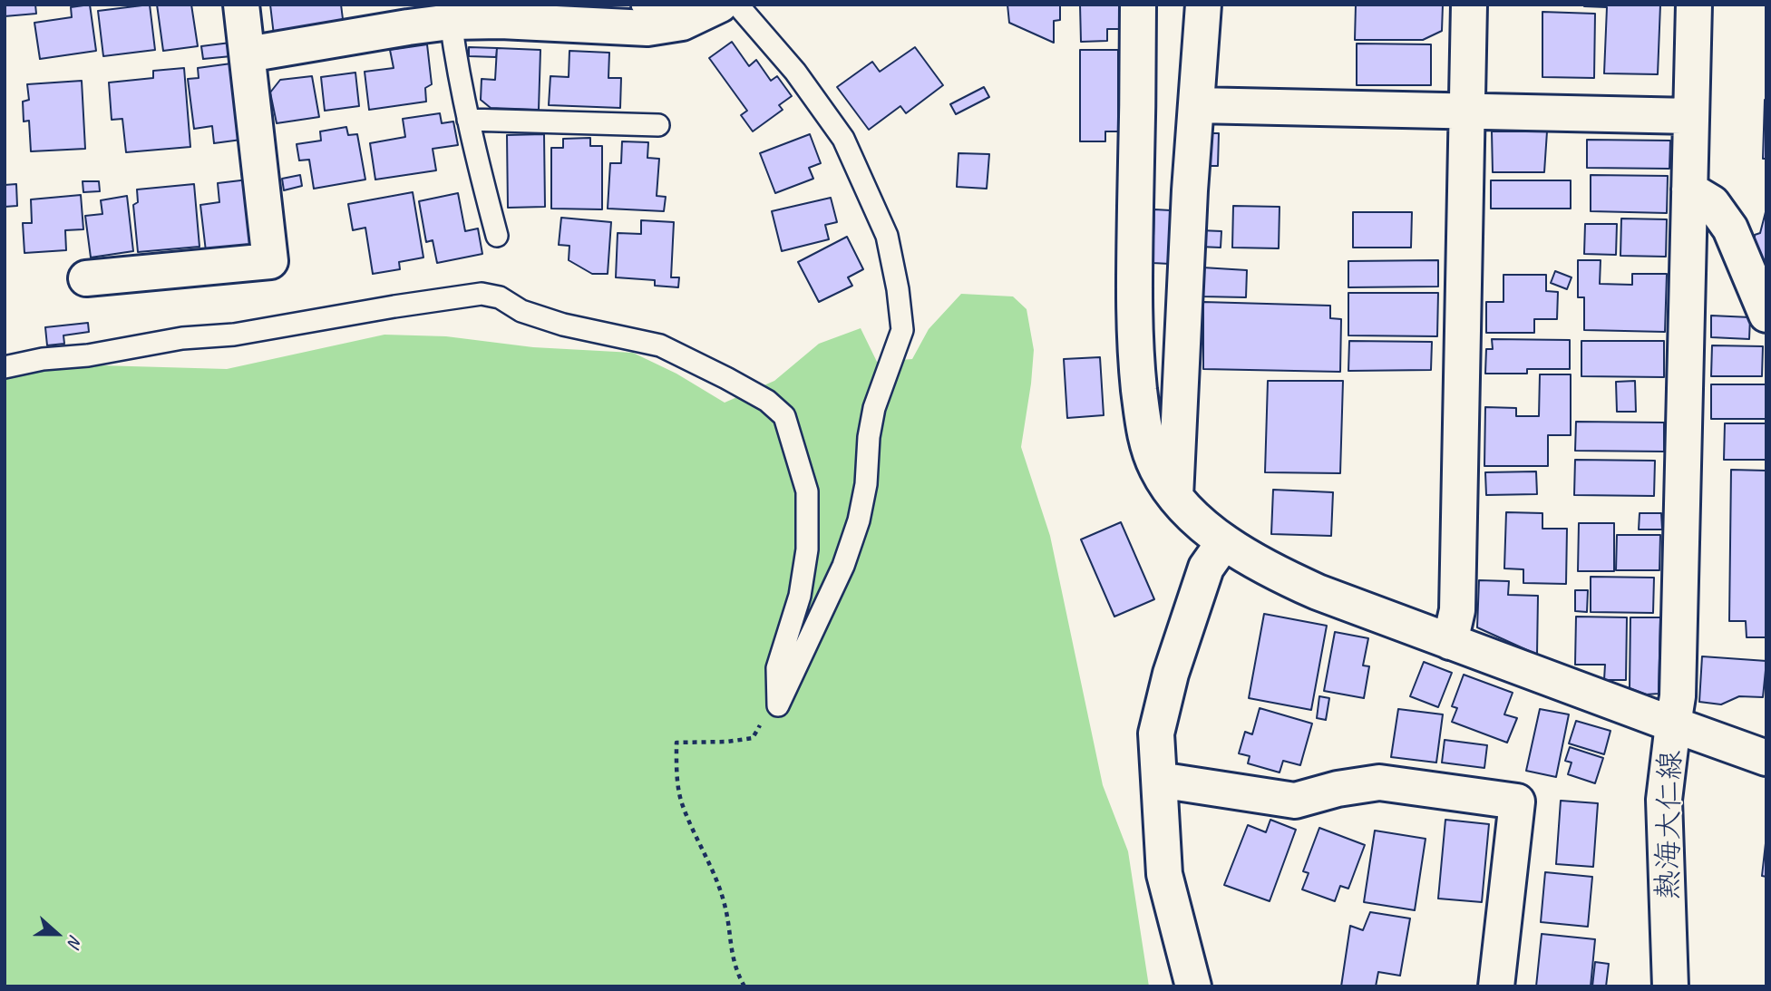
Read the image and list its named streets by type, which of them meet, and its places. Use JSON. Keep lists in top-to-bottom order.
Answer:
{
  "streets": {
    "street": ["熱海大仁線"]
  },
  "north": "right"
}
